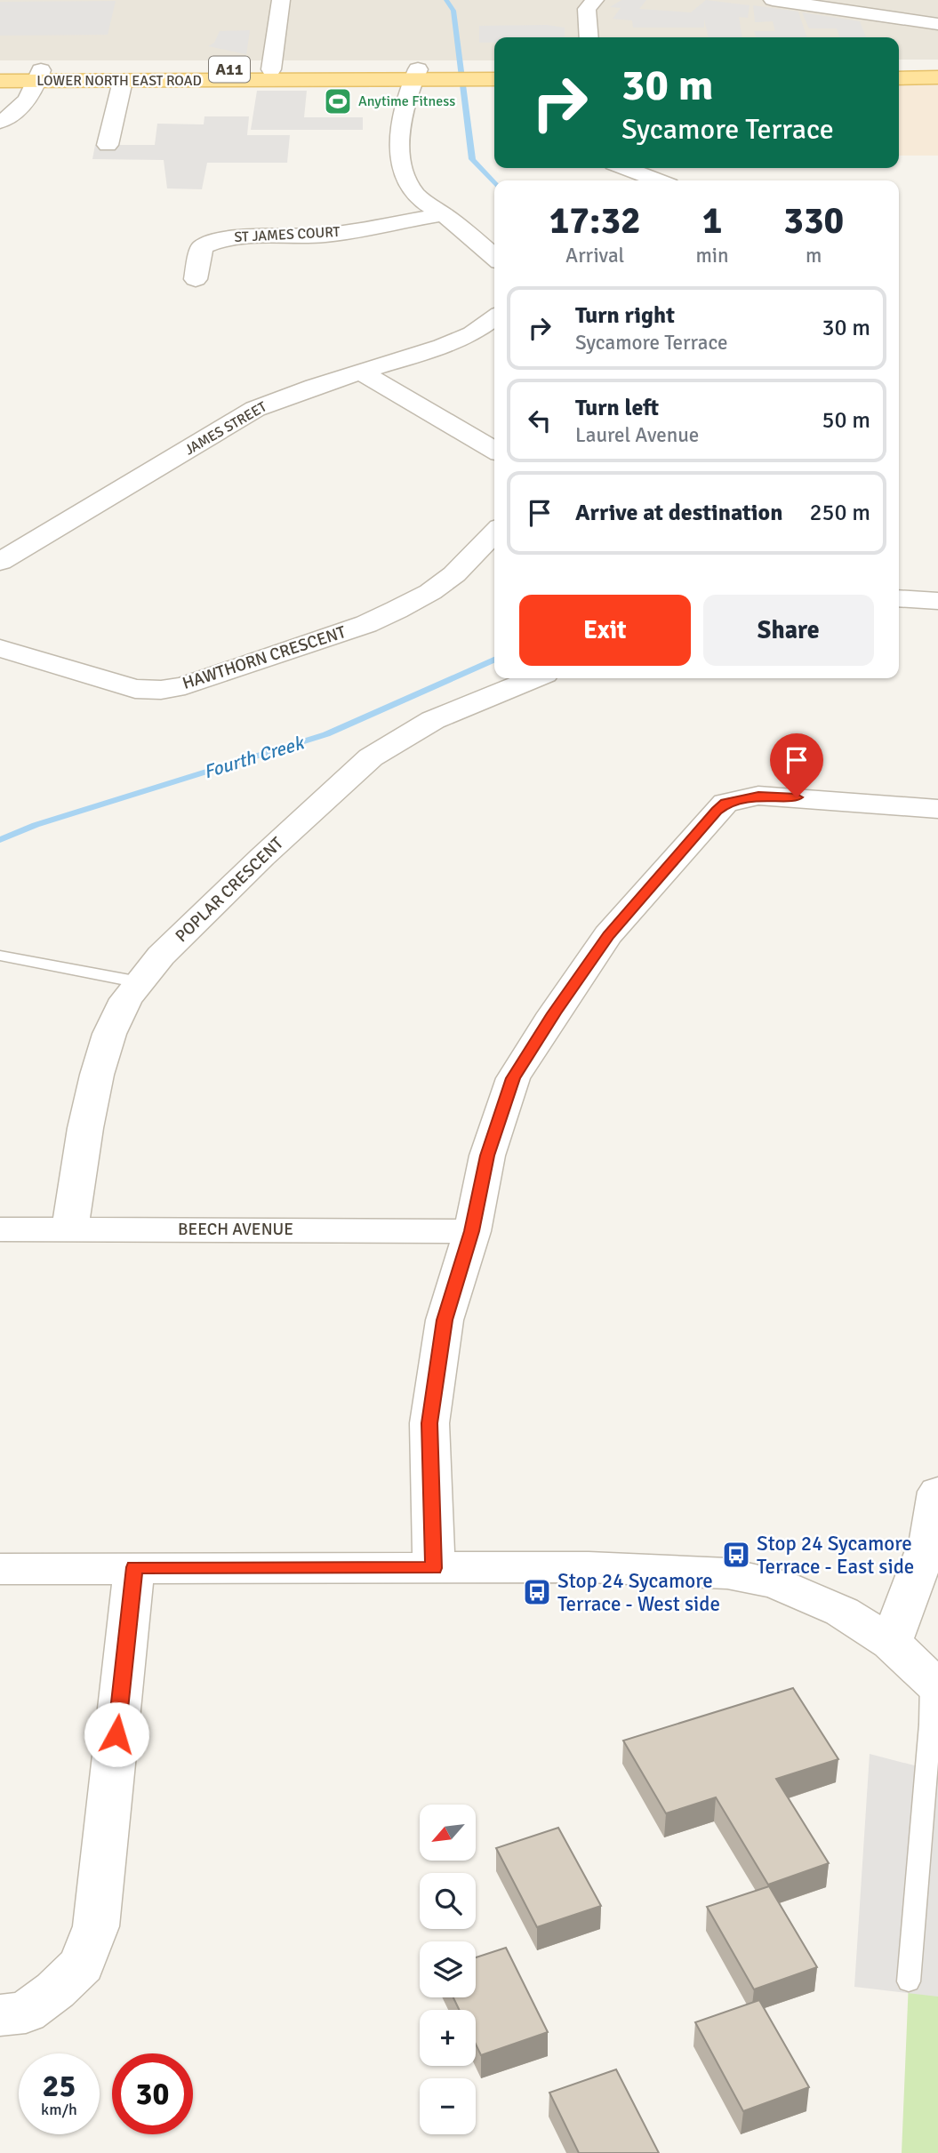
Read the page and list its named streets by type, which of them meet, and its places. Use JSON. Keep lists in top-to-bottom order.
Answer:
{
  "streets": {
    "main road": ["A11", "LOWER NORTH EAST ROAD"],
    "street": [
      "ST JAMES COURT",
      "JAMES STREET",
      "HAWTHORN CRESCENT",
      "POPLAR CRESCENT",
      "BEECH AVENUE"
    ]
  },
  "crossings": [
    ["POPLAR CRESCENT", "BEECH AVENUE"]
  ],
  "water": ["Fourth Creek"],
  "places": {
    "sports": ["Anytime Fitness"],
    "bus stop": ["Stop 24 Sycamore Terrace - East side", "Stop 24 Sycamore Terrace - West side"]
  },
  "north": "bottom left",
  "page": {
    "turn": ["30 m", "Sycamore Terrace"],
    "eta": [
      "17:32",
      "Arrival",
      "1",
      "min",
      "330",
      "m"
    ],
    "list": [
      {
        "name": "Turn right",
        "note": "Sycamore Terrace",
        "value": "30 m"
      },
      {
        "name": "Turn left",
        "note": "Laurel Avenue",
        "value": "50 m"
      },
      {
        "name": "Arrive at destination",
        "value": "250 m"
      }
    ],
    "buttons": ["Exit", "Share"],
    "map_buttons": ["+", "−"],
    "speed": "25 km/h",
    "limit": "30"
  }
}
